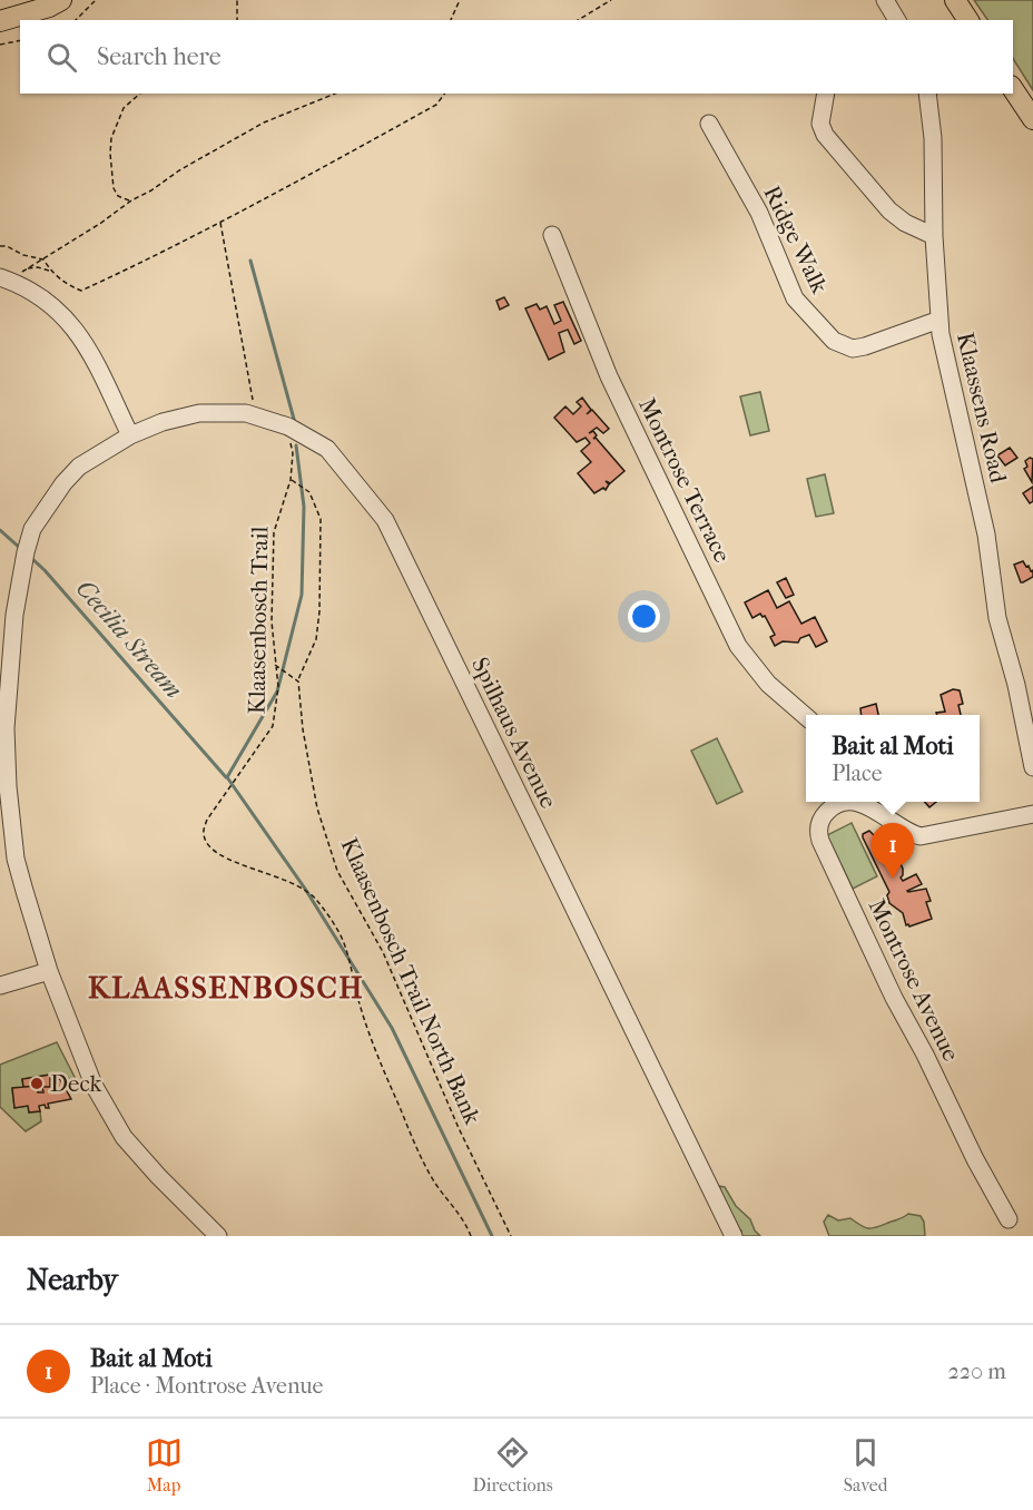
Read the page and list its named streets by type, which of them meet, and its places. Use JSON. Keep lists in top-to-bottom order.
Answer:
{
  "streets": {
    "street": [
      "Ridge Walk",
      "Klaassens Road",
      "Montrose Terrace",
      "Spilhaus Avenue",
      "Montrose Avenue"
    ],
    "path": ["Klaasenbosch Trail", "Klaasenbosch Trail North Bank"]
  },
  "crossings": [
    ["Ridge Walk", "Klaassens Road"]
  ],
  "districts": ["KLAASSENBOSCH"],
  "water": ["Cecilia Stream"],
  "places": ["Deck"],
  "page": {
    "search": "Search here",
    "popup": ["Bait al Moti", "Place"],
    "pins": "1",
    "heading": "Nearby",
    "list": [
      {
        "mark": "1",
        "name": "Bait al Moti",
        "note": "Place · Montrose Avenue",
        "value": "220 m"
      }
    ],
    "nav": ["Map", "Directions", "Saved"]
  }
}
